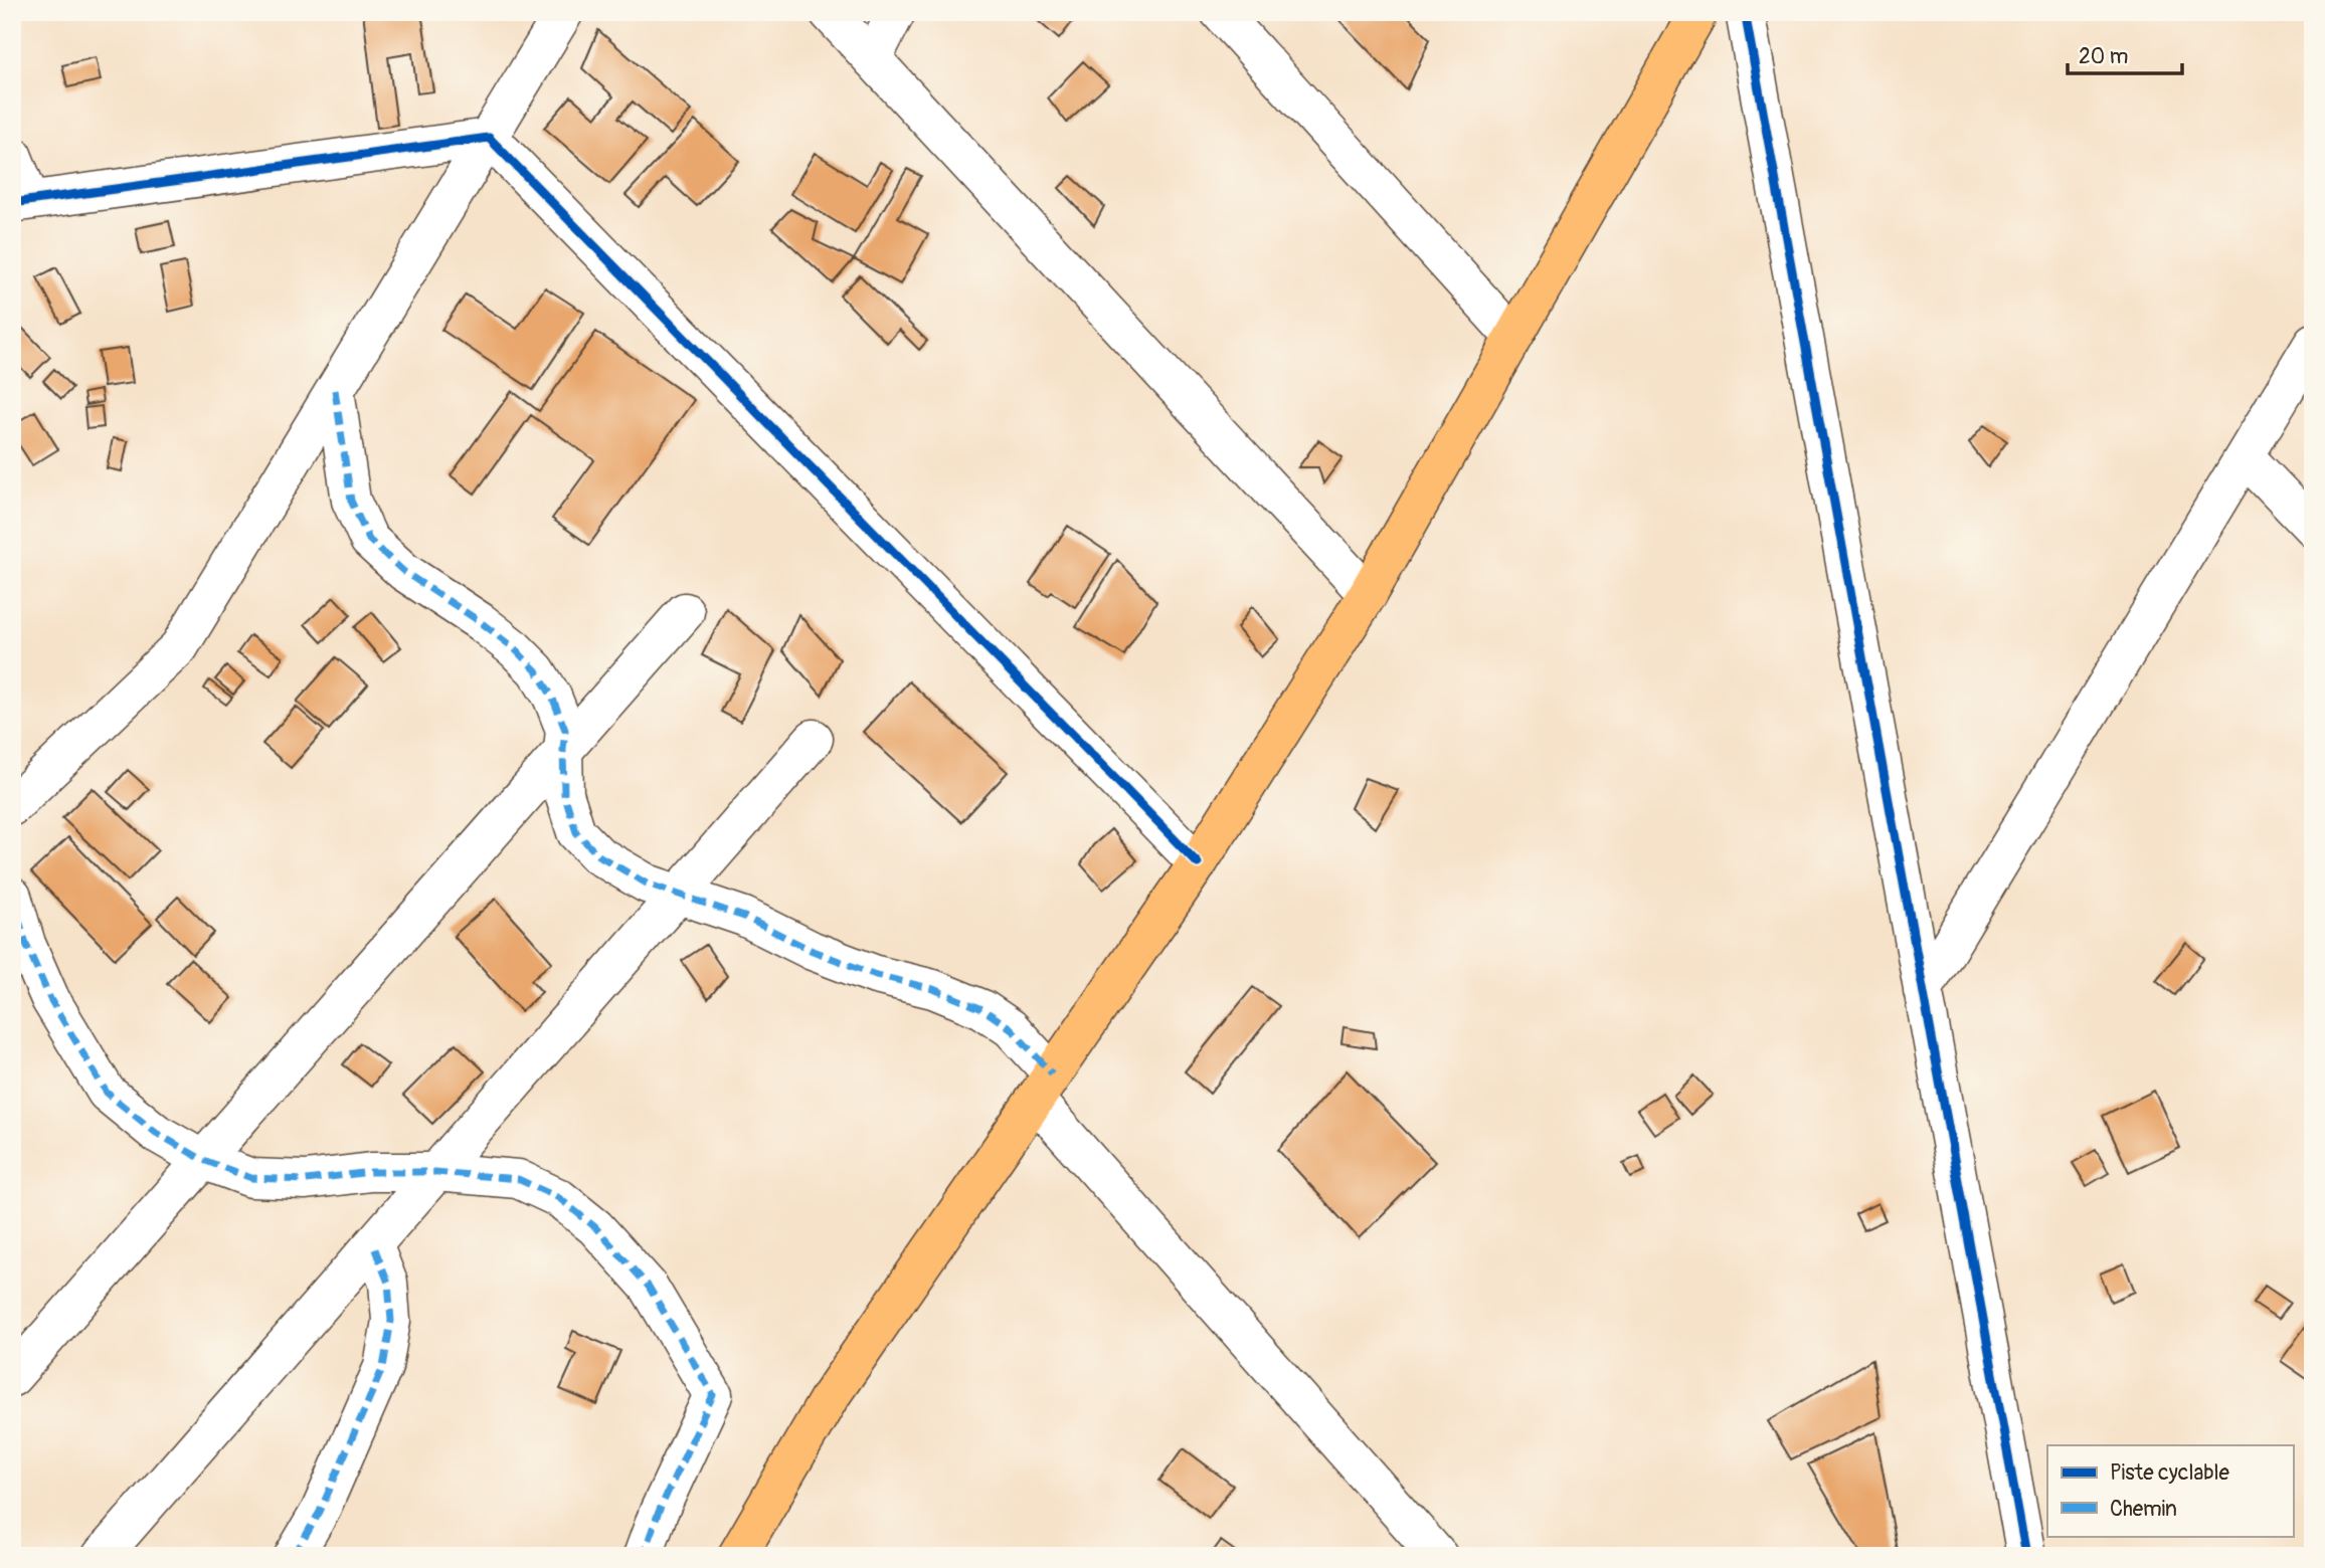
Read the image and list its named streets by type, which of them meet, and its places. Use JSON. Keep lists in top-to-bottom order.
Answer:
{
  "legend": ["Piste cyclable", "Chemin"],
  "scale_bar": "20 m"
}
